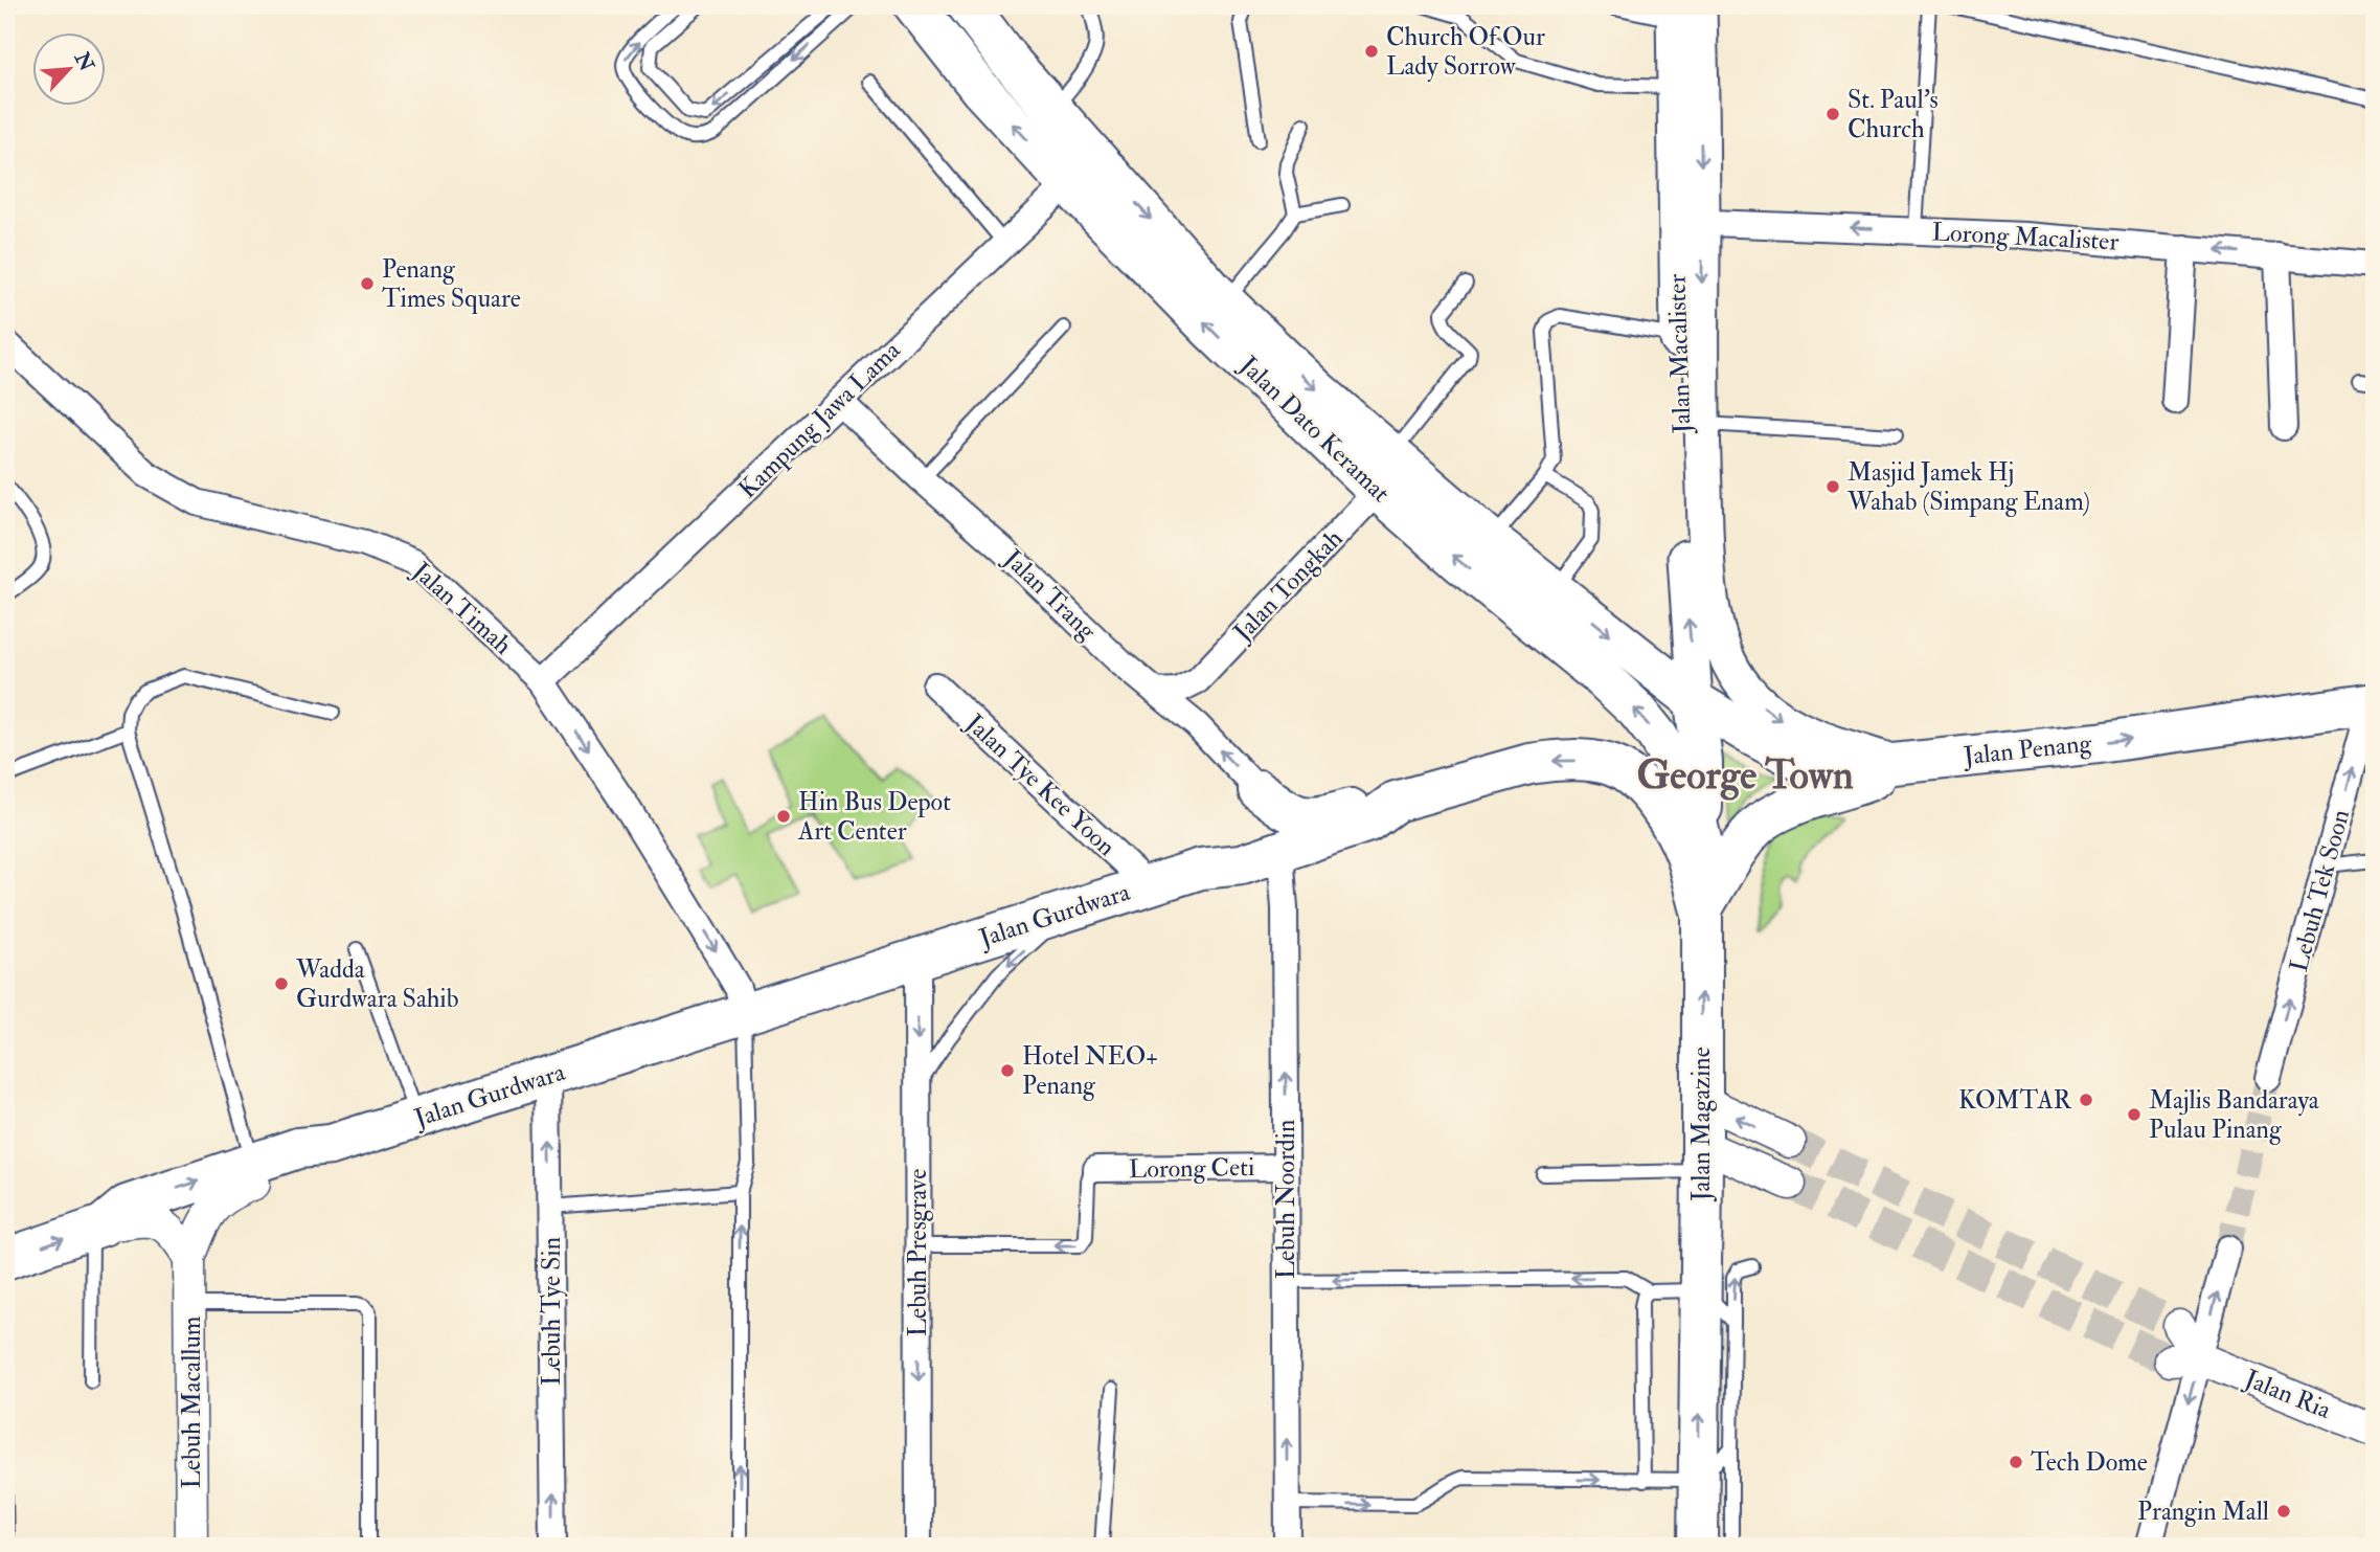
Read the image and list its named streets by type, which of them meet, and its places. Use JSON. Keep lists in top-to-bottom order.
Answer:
{
  "streets": {
    "main road": [
      "Jalan Macalister",
      "Jalan Dato Keramat",
      "Jalan Penang",
      "Jalan Gurdwara",
      "Jalan Magazine"
    ],
    "street": [
      "Lorong Macalister",
      "Kampung Jawa Lama",
      "Jalan Tongkah",
      "Jalan Trang",
      "Jalan Timah",
      "Jalan Tye Kee Yoon",
      "Lebuh Tek Soon",
      "Lorong Ceti",
      "Lebuh Noordin",
      "Lebuh Presgrave",
      "Lebuh Tye Sin",
      "Jalan Ria",
      "Lebuh Macallum"
    ]
  },
  "crossings": [
    ["Lorong Macalister", "Jalan Macalister"],
    ["Jalan Macalister", "Jalan Dato Keramat"],
    ["Jalan Macalister", "Jalan Penang"],
    ["Jalan Macalister", "Jalan Magazine"],
    ["Kampung Jawa Lama", "Jalan Dato Keramat"],
    ["Kampung Jawa Lama", "Jalan Trang"],
    ["Kampung Jawa Lama", "Jalan Timah"],
    ["Jalan Dato Keramat", "Jalan Tongkah"],
    ["Jalan Dato Keramat", "Jalan Penang"],
    ["Jalan Dato Keramat", "Jalan Magazine"],
    ["Jalan Tongkah", "Jalan Trang"],
    ["Jalan Timah", "Jalan Gurdwara"],
    ["Jalan Penang", "Lebuh Tek Soon"],
    ["Jalan Penang", "Jalan Magazine"],
    ["Jalan Tye Kee Yoon", "Jalan Gurdwara"],
    ["Jalan Gurdwara", "Jalan Magazine"],
    ["Jalan Gurdwara", "Lebuh Noordin"],
    ["Jalan Gurdwara", "Lebuh Presgrave"],
    ["Jalan Gurdwara", "Lebuh Tye Sin"],
    ["Jalan Gurdwara", "Lebuh Macallum"],
    ["Lorong Ceti", "Lebuh Noordin"]
  ],
  "one_way": [
    "Lorong Macalister",
    "Jalan Timah",
    "Jalan Penang",
    "Lebuh Tek Soon",
    "Jalan Magazine",
    "Lebuh Noordin",
    "Lebuh Presgrave",
    "Lebuh Tye Sin"
  ],
  "districts": ["George Town"],
  "places": [
    "Church Of Our Lady Sorrow",
    "St. Paul's Church",
    "Penang Times Square",
    "Masjid Jamek Hj Wahab (Simpang Enam)",
    "Hin Bus Depot Art Center",
    "Wadda Gurdwara Sahib",
    "Hotel NEO+ Penang",
    "KOMTAR",
    "Majlis Bandaraya Pulau Pinang",
    "Tech Dome",
    "Prangin Mall"
  ],
  "north": "top right"
}
